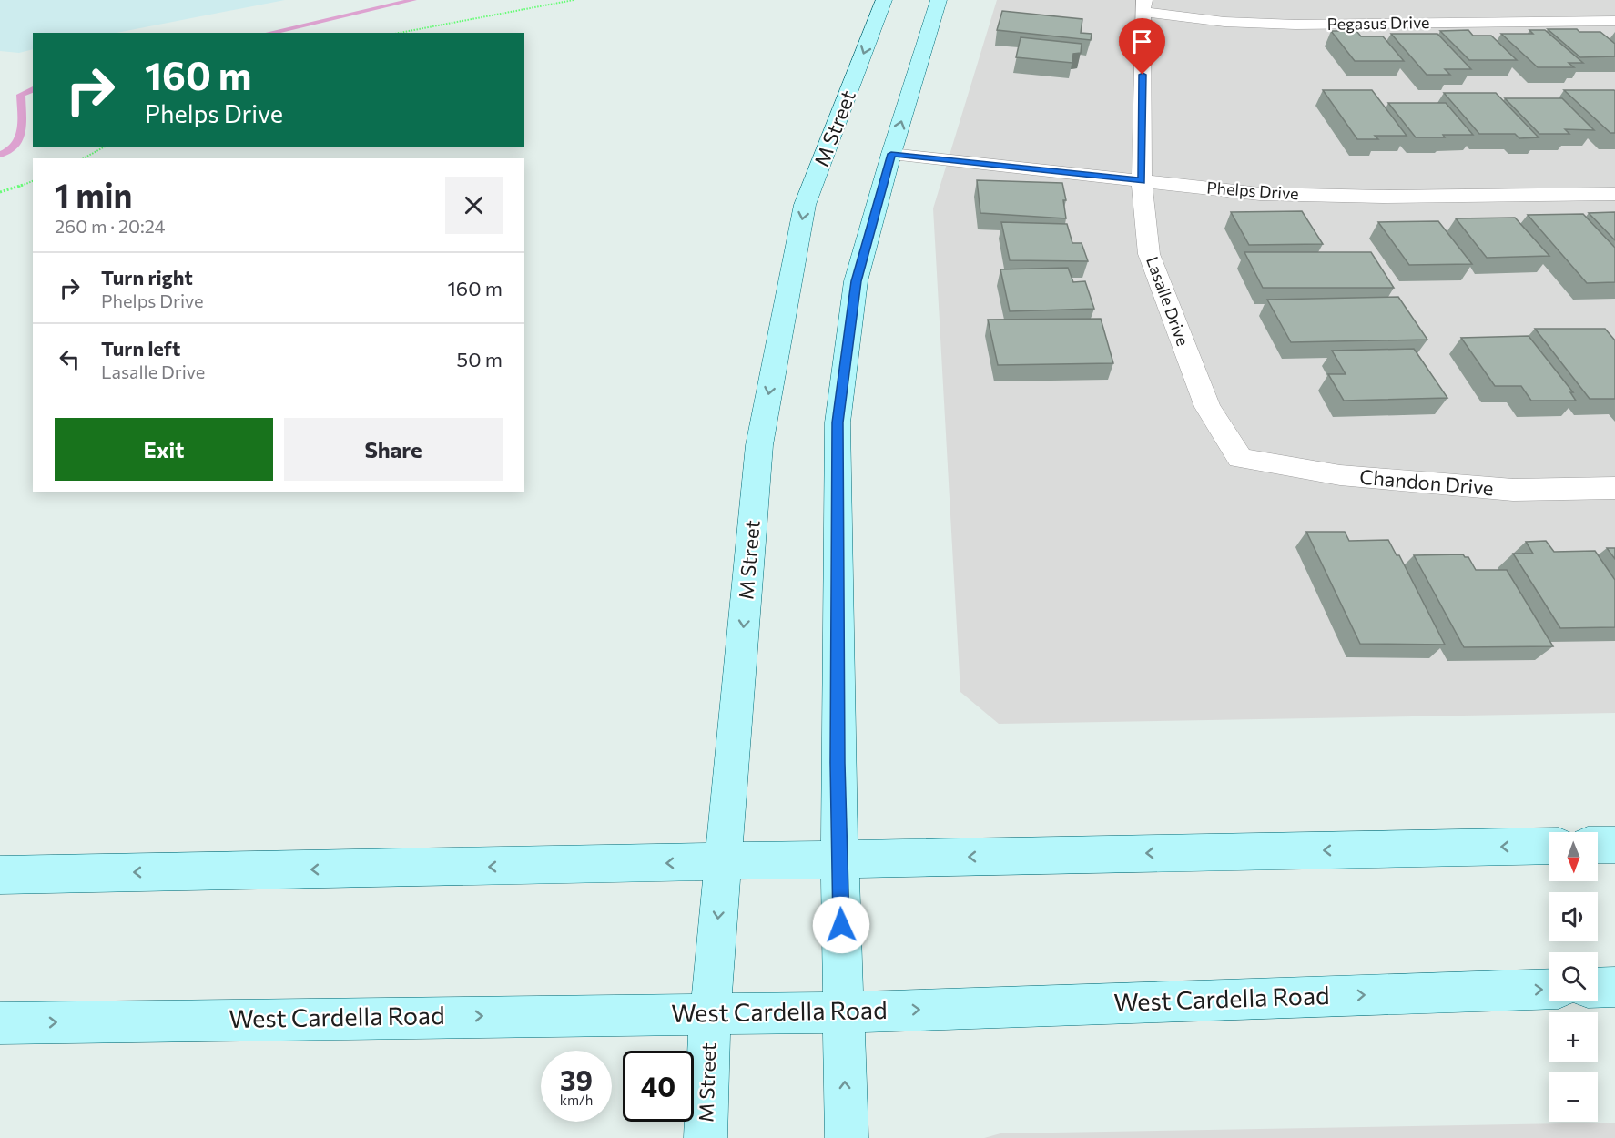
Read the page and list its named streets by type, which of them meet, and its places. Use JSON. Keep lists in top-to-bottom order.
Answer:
{
  "streets": {
    "street": [
      "Pegasus Drive",
      "M Street",
      "Phelps Drive",
      "Lasalle Drive",
      "Chandon Drive",
      "West Cardella Road"
    ]
  },
  "crossings": [
    ["Pegasus Drive", "Lasalle Drive"],
    ["M Street", "West Cardella Road"],
    ["Phelps Drive", "Lasalle Drive"],
    ["Lasalle Drive", "Chandon Drive"]
  ],
  "north": "bottom",
  "page": {
    "turn": ["160 m", "Phelps Drive"],
    "heading": ["1 min", "260 m · 20:24"],
    "list": [
      {
        "name": "Turn right",
        "note": "Phelps Drive",
        "value": "160 m"
      },
      {
        "name": "Turn left",
        "note": "Lasalle Drive",
        "value": "50 m"
      }
    ],
    "buttons": ["Exit", "Share"],
    "map_buttons": ["+", "−"],
    "speed": "39 km/h",
    "limit": "40"
  }
}
